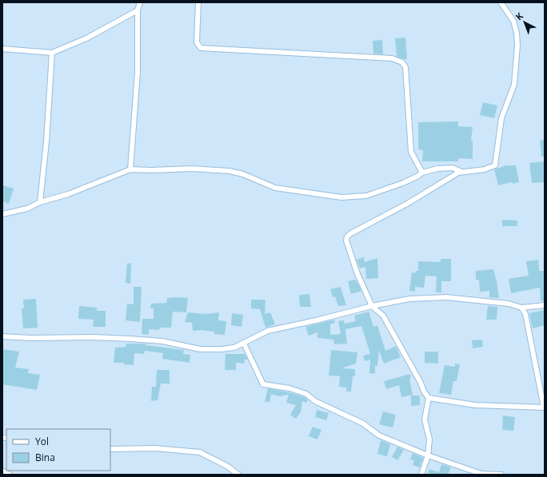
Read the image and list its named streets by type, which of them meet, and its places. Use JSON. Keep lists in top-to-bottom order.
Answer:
{
  "legend": ["Yol", "Bina"],
  "north": "top left"
}
